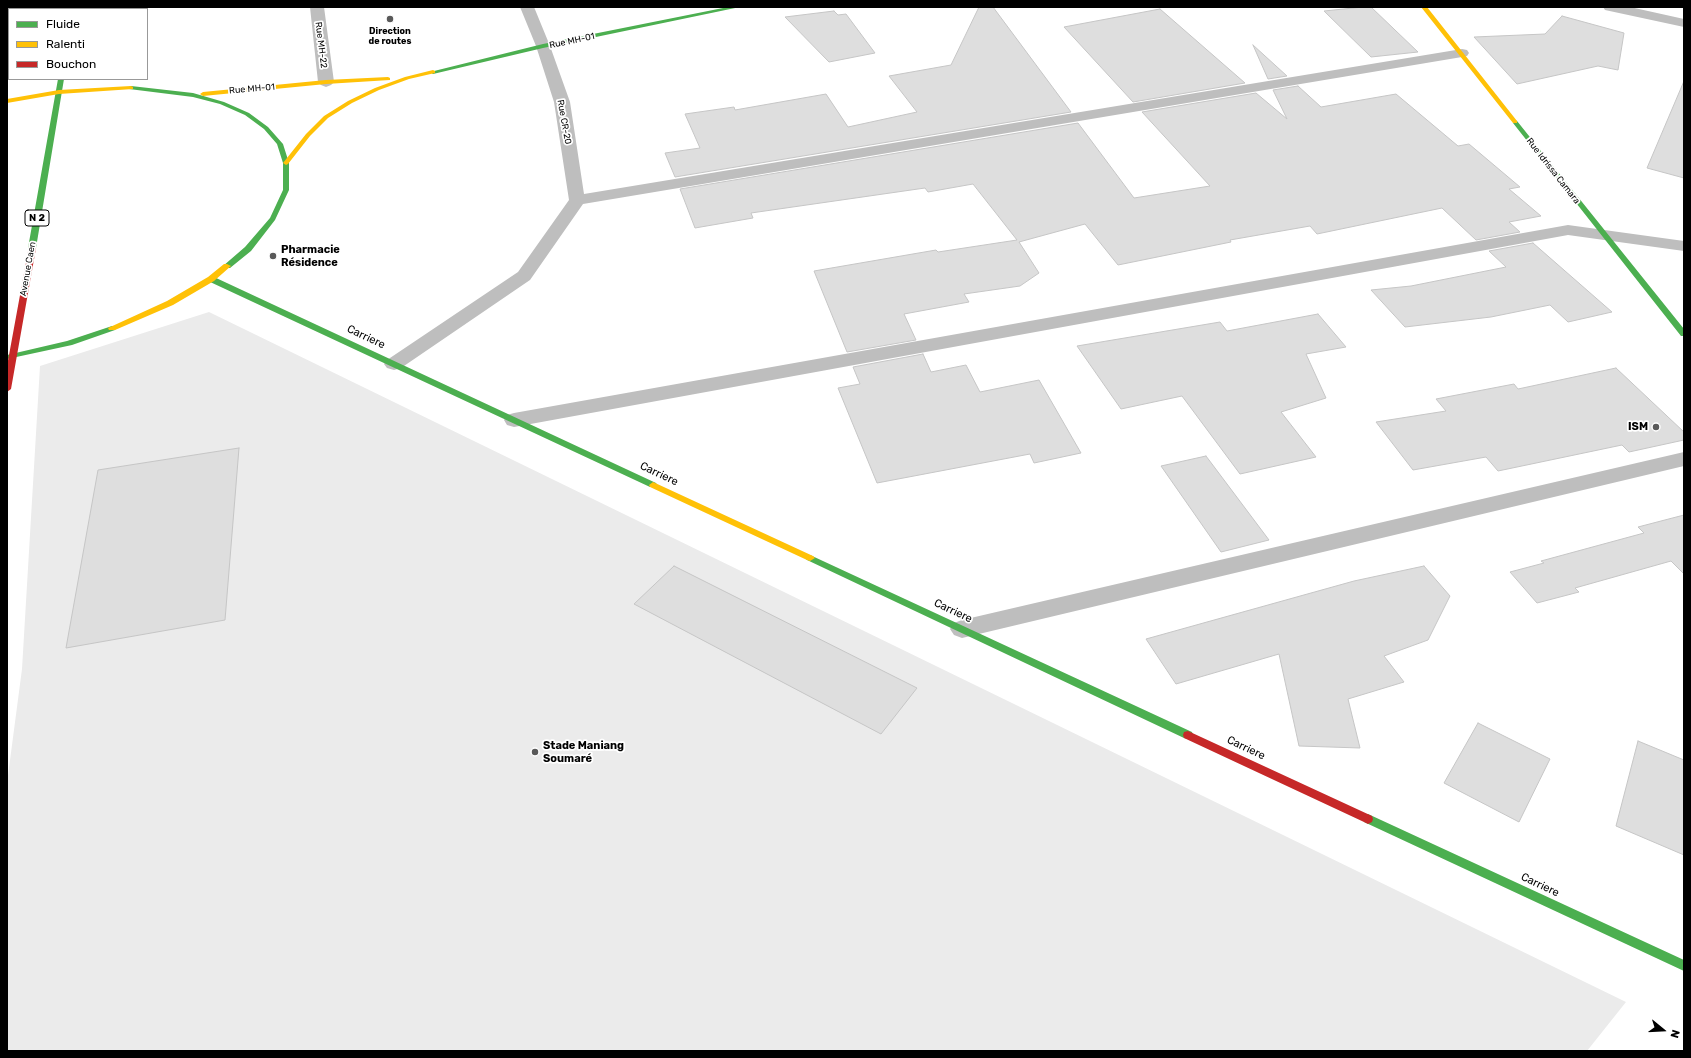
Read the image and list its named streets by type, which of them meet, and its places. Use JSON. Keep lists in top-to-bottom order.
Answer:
{
  "streets": {
    "main road": [
      "Rue MH-01",
      "Rue Idrissa Camara",
      "N 2",
      "Avenue Caen",
      "Carriere"
    ],
    "street": ["Rue MH-22", "Rue CR-20"]
  },
  "crossings": [
    ["Rue MH-01", "Rue MH-22"],
    ["Rue MH-01", "Rue CR-20"]
  ],
  "places": [
    "Direction de routes",
    "Pharmacie Résidence",
    "ISM",
    "Stade Maniang Soumaré"
  ],
  "legend": ["Fluide", "Ralenti", "Bouchon"],
  "north": "right"
}
